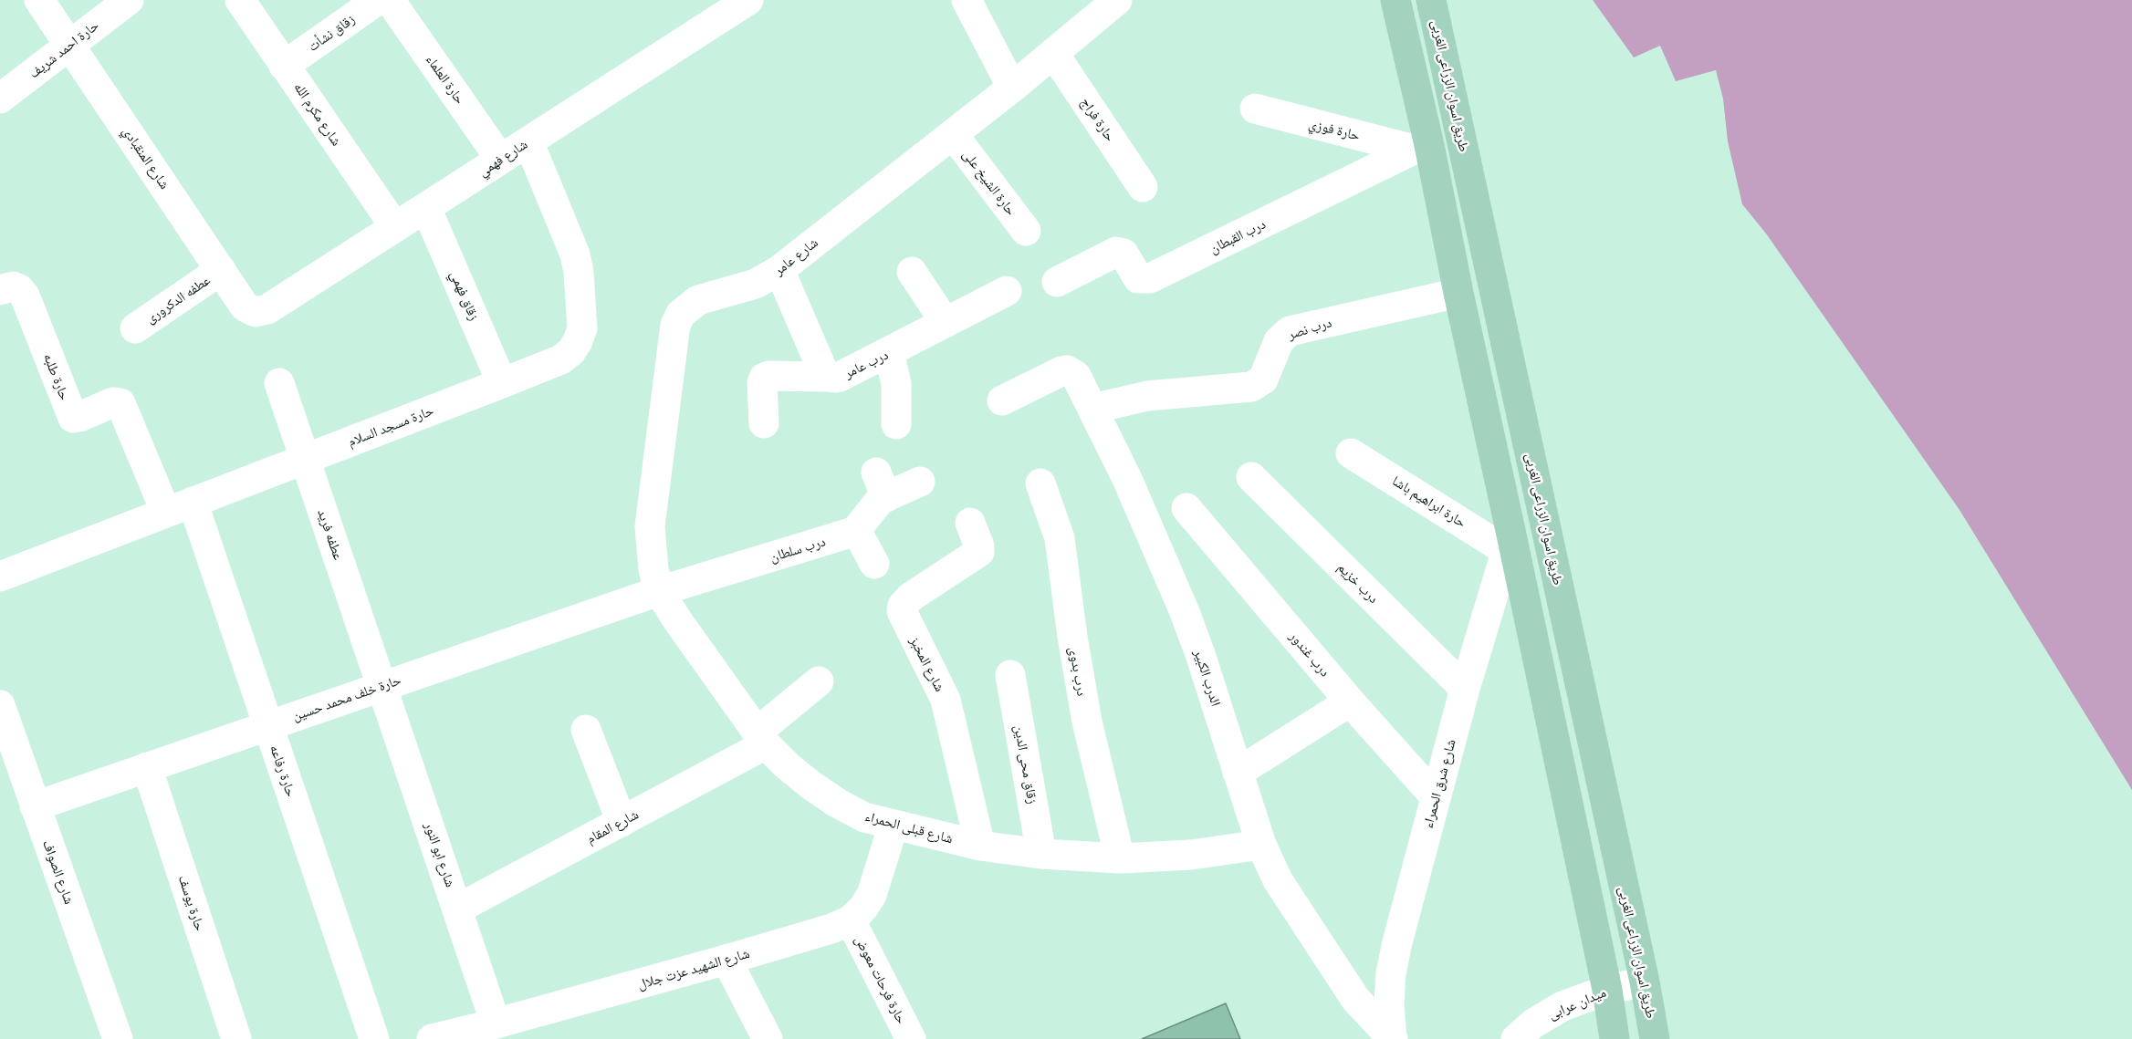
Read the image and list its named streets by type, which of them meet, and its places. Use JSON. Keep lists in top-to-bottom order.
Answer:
{
  "streets": {
    "main road": ["طريق اسوان الزراعى الغربى"],
    "street": [
      "زقاق نشأت",
      "حارة احمد شريف",
      "حارة العلماء",
      "شارع مكرم الله",
      "حارة فراج",
      "حارة فوزي",
      "شارع المنقبادي",
      "شارع فهمي",
      "حارة الشيخ على",
      "درب القبطان",
      "شارع عامر",
      "زقاق فهمي",
      "عطفه الدكرورى",
      "درب نصر",
      "درب عامر",
      "حارة طلبه",
      "حارة مسجد السلام",
      "حارة ابراهيم باشا",
      "عطفه فريد",
      "درب سلطان",
      "درب خزيم",
      "درب غندور",
      "شارع المخبز",
      "درب بدوى",
      "الدرب الكبير",
      "حارة خلف محمد حسين",
      "زقاق محى الدين",
      "حارة رفاعه",
      "شارع شرق الحمراء",
      "شارع المقام",
      "شارع قبلى الحمراء",
      "شارع ابو النور",
      "شارع الصواف",
      "حارة يوسف",
      "شارع الشهيد عزت جلال",
      "حارة فرحات معوض",
      "ميدان عرابى"
    ]
  },
  "crossings": [
    ["زقاق نشأت", "شارع مكرم الله"],
    ["حارة احمد شريف", "شارع المنقبادي"],
    ["حارة العلماء", "شارع فهمي"],
    ["طريق اسوان الزراعى الغربى", "ميدان عرابى"],
    ["شارع مكرم الله", "شارع فهمي"],
    ["حارة فراج", "شارع عامر"],
    ["حارة فوزي", "درب القبطان"],
    ["شارع المنقبادي", "شارع فهمي"],
    ["شارع المنقبادي", "عطفه الدكرورى"],
    ["شارع فهمي", "زقاق فهمي"],
    ["شارع فهمي", "حارة مسجد السلام"],
    ["حارة الشيخ على", "شارع عامر"],
    ["شارع عامر", "درب عامر"],
    ["شارع عامر", "درب سلطان"],
    ["شارع عامر", "حارة خلف محمد حسين"],
    ["شارع عامر", "شارع قبلى الحمراء"],
    ["زقاق فهمي", "حارة مسجد السلام"],
    ["درب نصر", "الدرب الكبير"],
    ["حارة طلبه", "حارة مسجد السلام"],
    ["حارة طلبه", "حارة رفاعه"],
    ["حارة مسجد السلام", "عطفه فريد"],
    ["حارة مسجد السلام", "حارة رفاعه"],
    ["حارة ابراهيم باشا", "شارع شرق الحمراء"],
    ["عطفه فريد", "حارة خلف محمد حسين"],
    ["عطفه فريد", "شارع ابو النور"],
    ["درب سلطان", "حارة خلف محمد حسين"],
    ["درب سلطان", "شارع قبلى الحمراء"],
    ["درب خزيم", "شارع شرق الحمراء"],
    ["درب غندور", "شارع شرق الحمراء"],
    ["شارع المخبز", "شارع قبلى الحمراء"],
    ["درب بدوى", "شارع قبلى الحمراء"],
    ["الدرب الكبير", "شارع شرق الحمراء"],
    ["الدرب الكبير", "شارع قبلى الحمراء"],
    ["حارة خلف محمد حسين", "حارة رفاعه"],
    ["حارة خلف محمد حسين", "شارع قبلى الحمراء"],
    ["حارة خلف محمد حسين", "شارع ابو النور"],
    ["حارة خلف محمد حسين", "شارع الصواف"],
    ["حارة خلف محمد حسين", "حارة يوسف"],
    ["زقاق محى الدين", "شارع قبلى الحمراء"],
    ["شارع المقام", "شارع قبلى الحمراء"],
    ["شارع المقام", "شارع ابو النور"],
    ["شارع قبلى الحمراء", "شارع الشهيد عزت جلال"],
    ["شارع ابو النور", "شارع الشهيد عزت جلال"],
    ["شارع الشهيد عزت جلال", "حارة فرحات معوض"]
  ]
}
